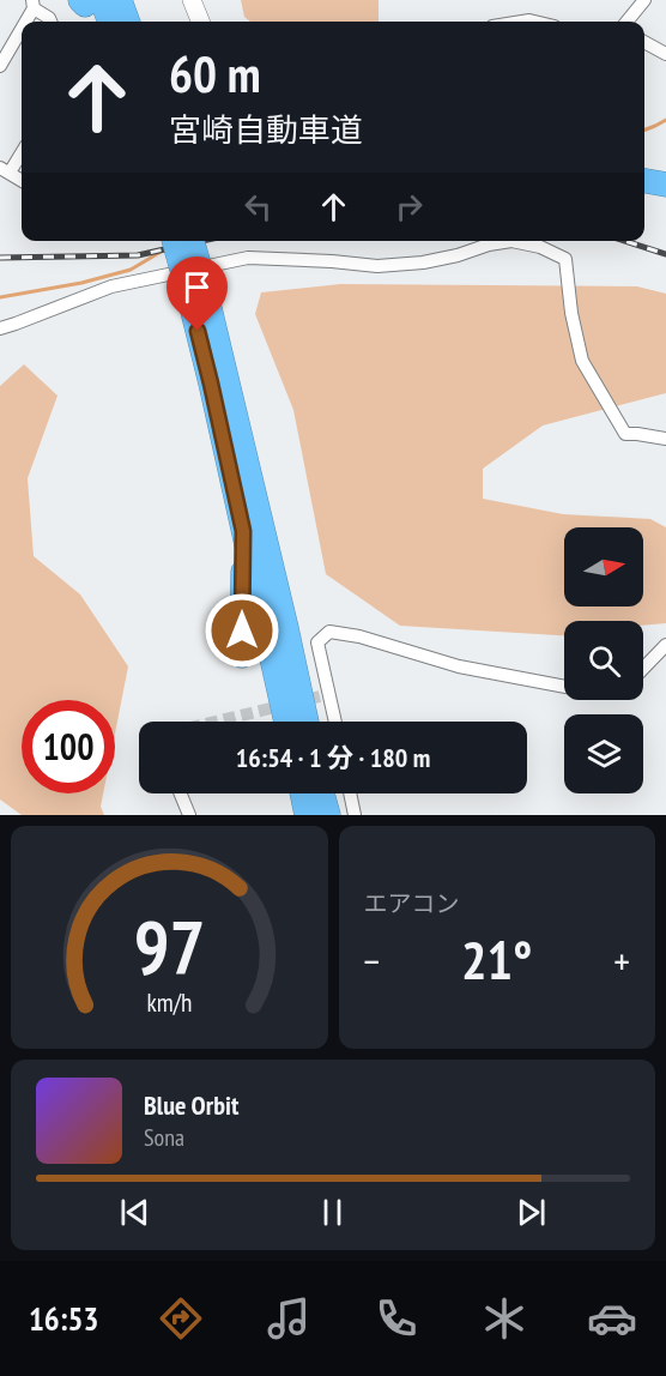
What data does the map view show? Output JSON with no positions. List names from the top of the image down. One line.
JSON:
{"north":"right","page":{"turn":["60 m","宮崎自動車道"],"limit":"100","trip":"16:54 · 1 分 · 180 m","tile":"エアコン","heat":["−","21°","+"],"song":["Blue Orbit","Sona"],"tabs":"16:53","gauge":["97","km/h"]}}
